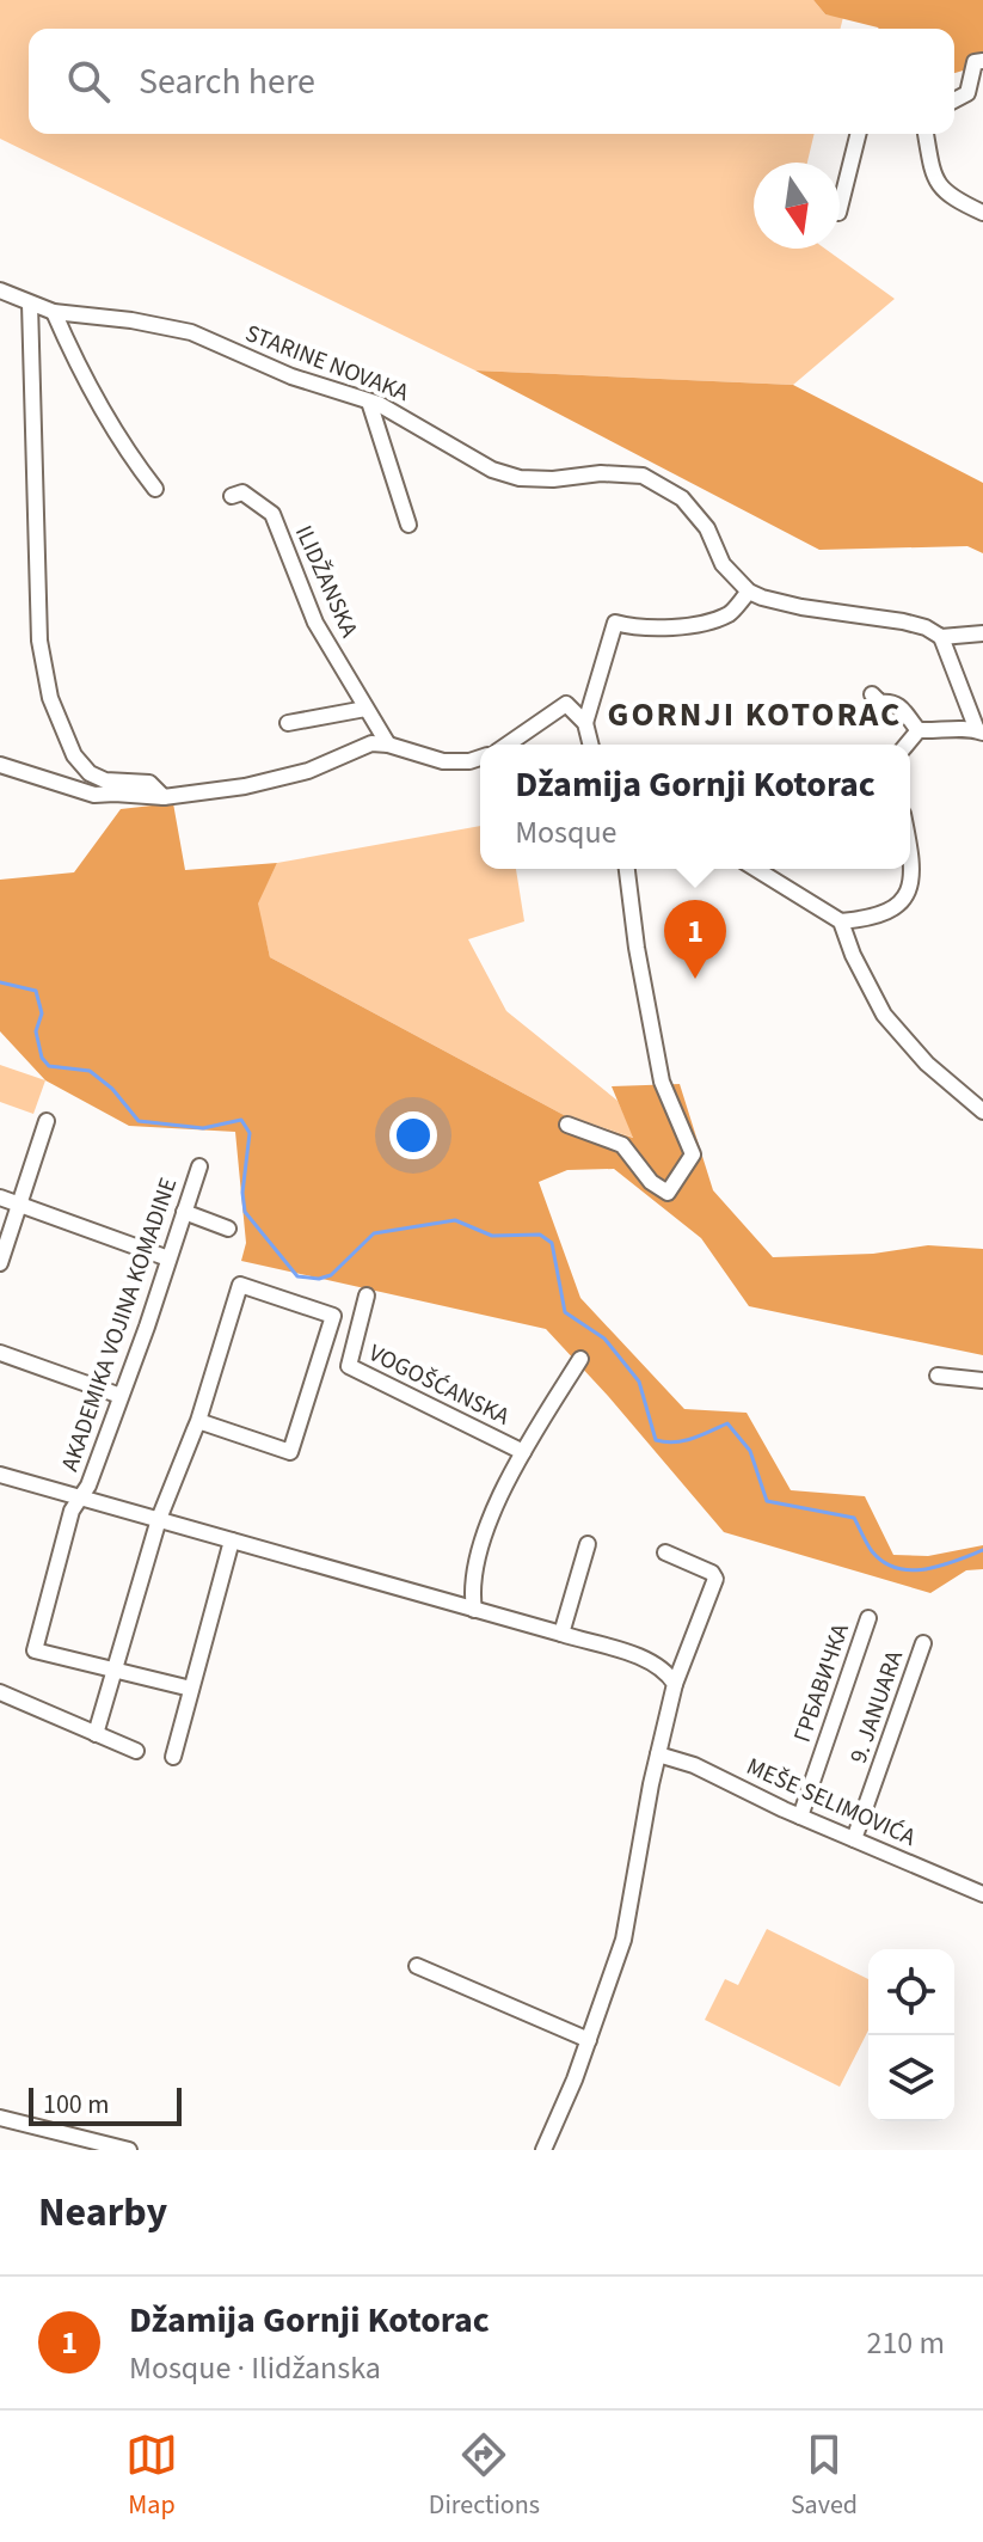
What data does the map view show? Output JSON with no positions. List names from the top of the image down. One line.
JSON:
{"streets":{"street":["STARINE NOVAKA","ILIDŽANSKA","AKADEMIKA VOJINA KOMADINE","VOGOŠĆANSKA","ГРБАВИЧКА","9. JANUARA","MEŠE SELIMOVIĆA"]},"crossings":[["AKADEMIKA VOJINA KOMADINE","VOGOŠĆANSKA"],["ГРБАВИЧКА","MEŠE SELIMOVIĆA"],["9. JANUARA","MEŠE SELIMOVIĆA"]],"districts":["GORNJI KOTORAC"],"scale_bar":"100 m","north":"bottom","page":{"search":"Search here","popup":["Džamija Gornji Kotorac","Mosque"],"pins":"1","scale":"100 m","heading":"Nearby","list":[{"mark":"1","name":"Džamija Gornji Kotorac","note":"Mosque · Ilidžanska","value":"210 m"}],"nav":["Map","Directions","Saved"]}}
